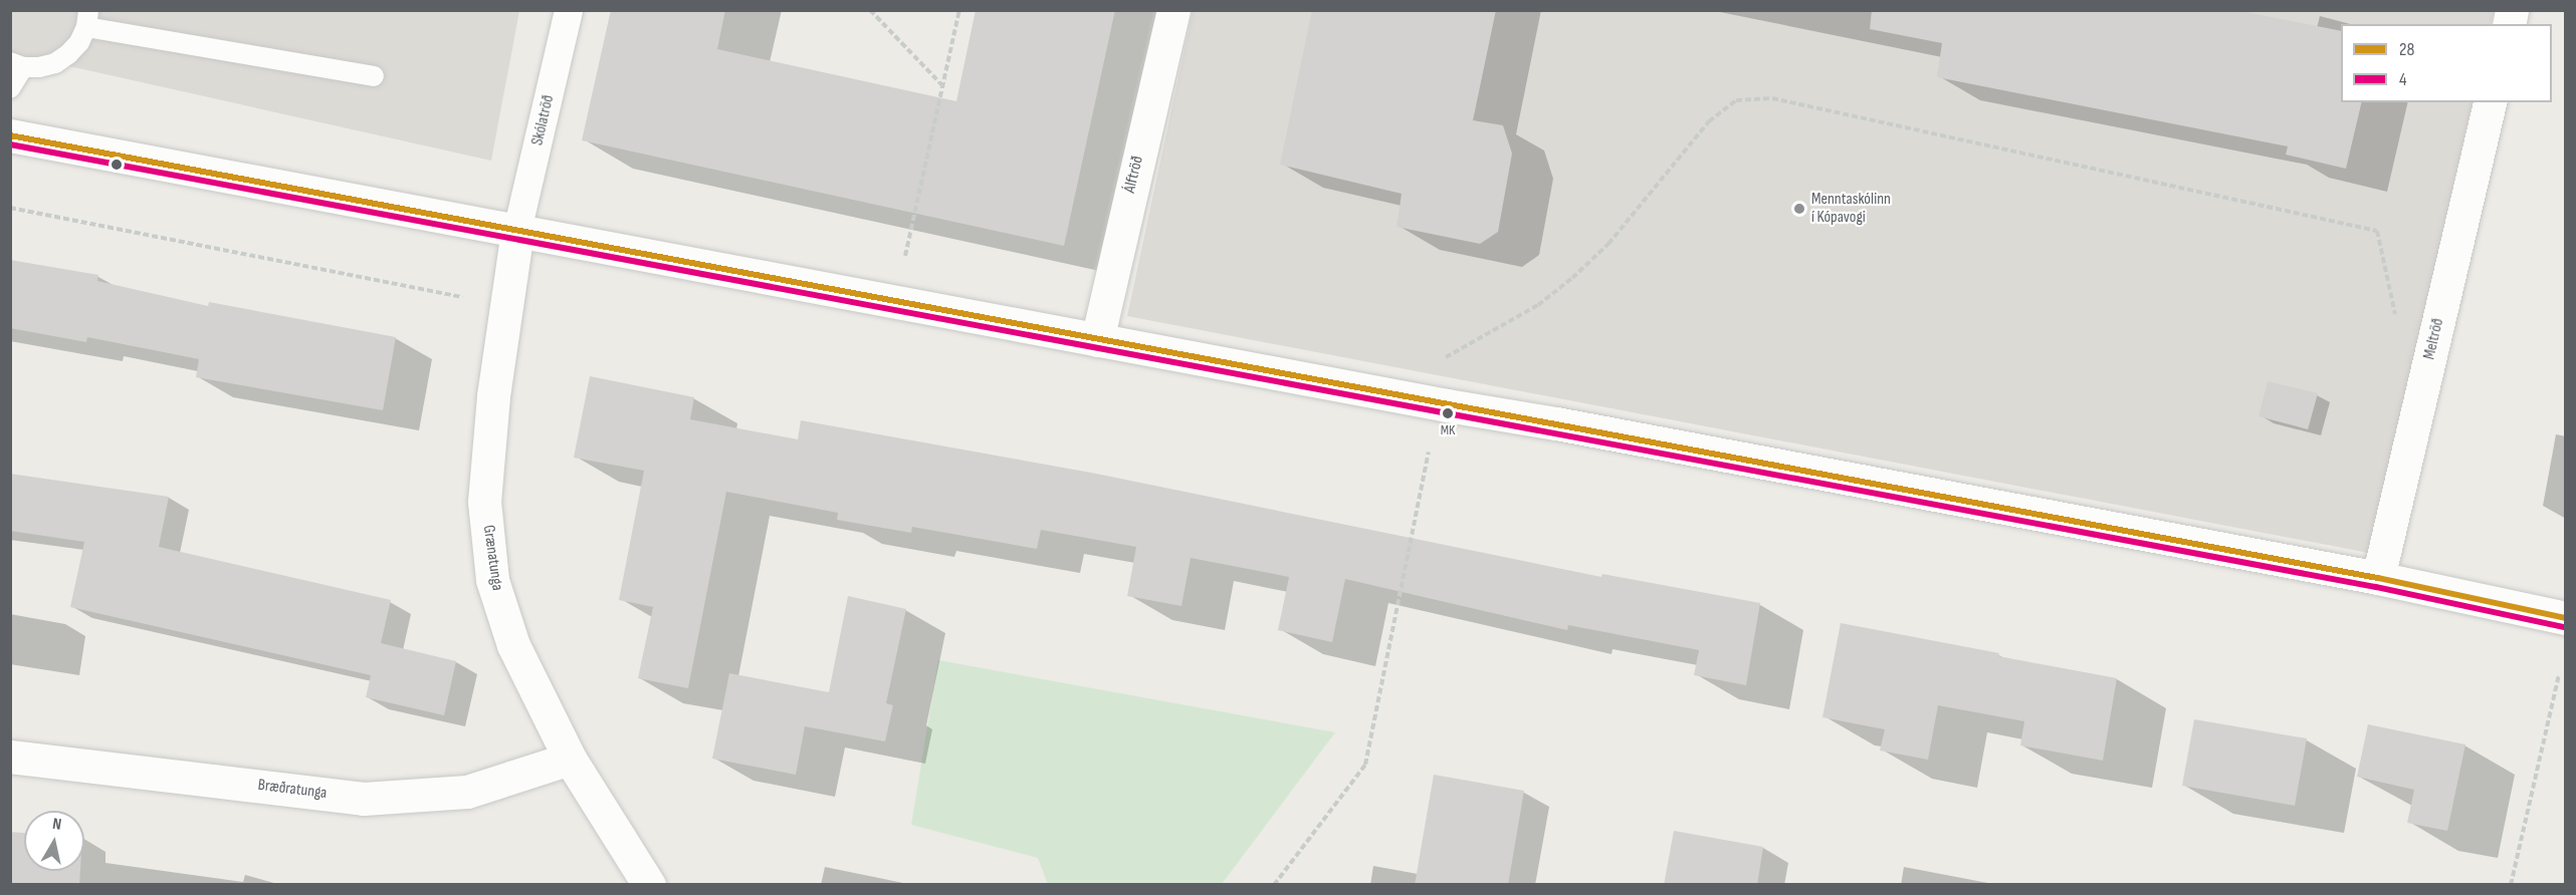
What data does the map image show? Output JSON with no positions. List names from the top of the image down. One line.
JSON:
{"streets":{"street":["Skólatröð","Álftröð","Meltröð","Grænatunga","Bræðratunga"]},"crossings":[["Skólatröð","Grænatunga"],["Grænatunga","Bræðratunga"]],"places":["Menntaskólinn í Kópavogi","MK"],"lines":["transit line 28","transit line 4"],"legend":["28","4"],"north":"top"}
